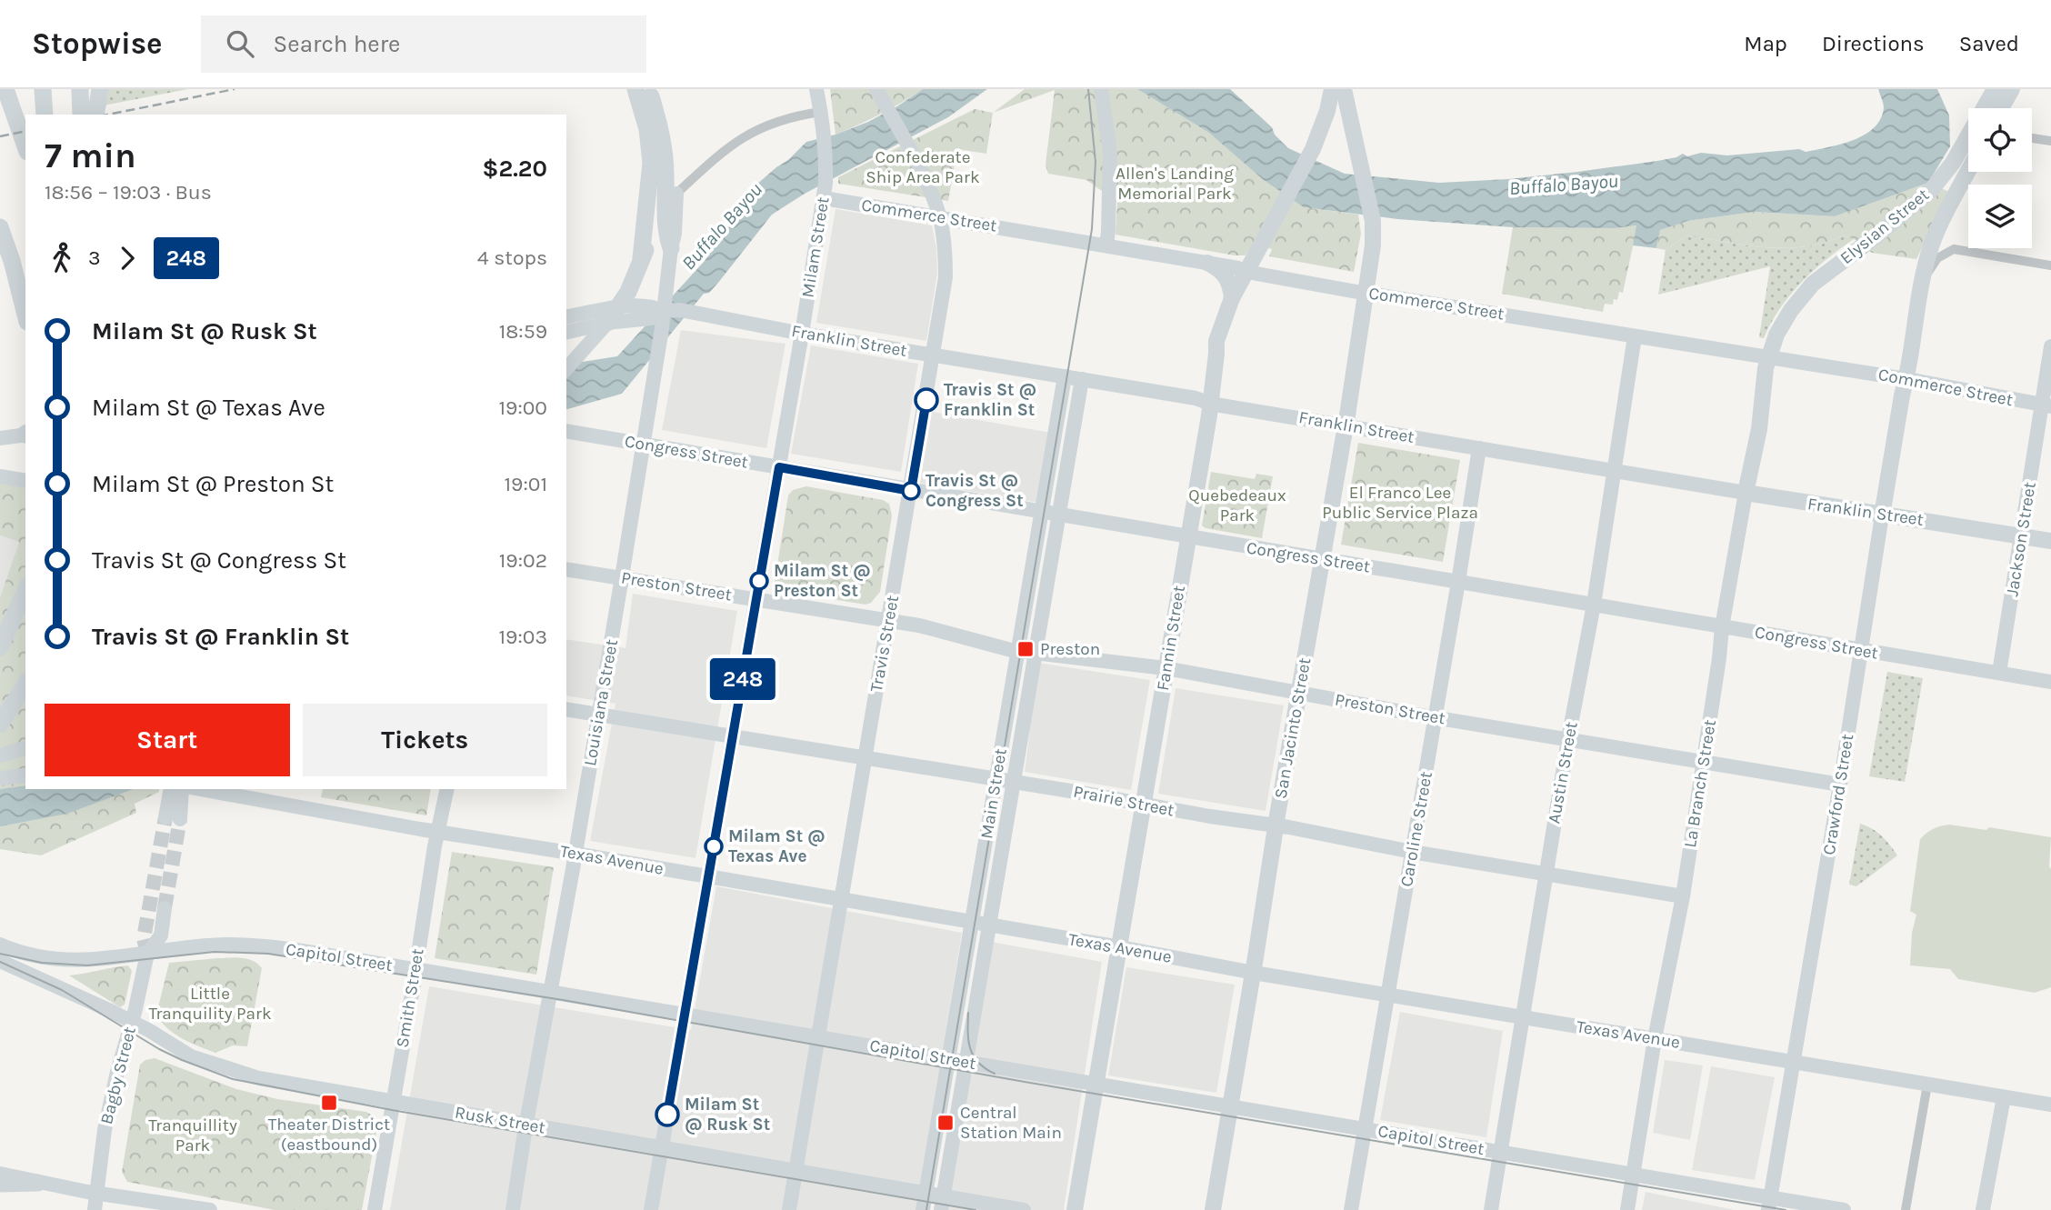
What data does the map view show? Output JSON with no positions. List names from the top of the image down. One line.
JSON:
{"streets":{"main road":["Elysian Street","Franklin Street","Fannin Street","San Jacinto Street","La Branch Street","Crawford Street"],"street":["Commerce Street","Milam Street","Congress Street","Jackson Street","Preston Street","Travis Street","Louisiana Street","Austin Street","Main Street","Prairie Street","Caroline Street","Texas Avenue","Capitol Street","Smith Street","Bagby Street","Rusk Street"]},"crossings":[["Commerce Street","Elysian Street"],["Commerce Street","Milam Street"],["Commerce Street","Jackson Street"],["Commerce Street","Fannin Street"],["Commerce Street","Travis Street"],["Commerce Street","San Jacinto Street"],["Commerce Street","Austin Street"],["Commerce Street","La Branch Street"],["Commerce Street","Crawford Street"],["Elysian Street","La Branch Street"],["Elysian Street","Crawford Street"],["Milam Street","Franklin Street"],["Milam Street","Congress Street"],["Milam Street","Preston Street"],["Milam Street","Prairie Street"],["Milam Street","Texas Avenue"],["Milam Street","Capitol Street"],["Milam Street","Rusk Street"],["Franklin Street","Jackson Street"],["Franklin Street","Fannin Street"],["Franklin Street","Travis Street"],["Franklin Street","Louisiana Street"],["Franklin Street","San Jacinto Street"],["Franklin Street","Austin Street"],["Franklin Street","La Branch Street"],["Franklin Street","Main Street"],["Franklin Street","Crawford Street"],["Franklin Street","Caroline Street"],["Congress Street","Jackson Street"],["Congress Street","Fannin Street"],["Congress Street","Travis Street"],["Congress Street","Louisiana Street"],["Congress Street","San Jacinto Street"],["Congress Street","Austin Street"],["Congress Street","La Branch Street"],["Congress Street","Main Street"],["Congress Street","Crawford Street"],["Congress Street","Caroline Street"],["Preston Street","Fannin Street"],["Preston Street","Travis Street"],["Preston Street","Louisiana Street"],["Preston Street","San Jacinto Street"],["Preston Street","Austin Street"],["Preston Street","La Branch Street"],["Preston Street","Main Street"],["Preston Street","Crawford Street"],["Preston Street","Caroline Street"],["Fannin Street","Prairie Street"],["Fannin Street","Texas Avenue"],["Fannin Street","Capitol Street"],["Travis Street","Prairie Street"],["Travis Street","Texas Avenue"],["Travis Street","Capitol Street"],["Travis Street","Rusk Street"],["Louisiana Street","Prairie Street"],["Louisiana Street","Texas Avenue"],["Louisiana Street","Capitol Street"],["Louisiana Street","Rusk Street"],["San Jacinto Street","Prairie Street"],["San Jacinto Street","Texas Avenue"],["San Jacinto Street","Capitol Street"],["Austin Street","Prairie Street"],["Austin Street","Texas Avenue"],["Austin Street","Capitol Street"],["La Branch Street","Prairie Street"],["La Branch Street","Texas Avenue"],["La Branch Street","Capitol Street"],["Main Street","Prairie Street"],["Main Street","Texas Avenue"],["Main Street","Capitol Street"],["Main Street","Rusk Street"],["Crawford Street","Texas Avenue"],["Crawford Street","Capitol Street"],["Prairie Street","Caroline Street"],["Caroline Street","Texas Avenue"],["Caroline Street","Capitol Street"],["Texas Avenue","Smith Street"],["Capitol Street","Smith Street"],["Capitol Street","Bagby Street"],["Smith Street","Rusk Street"],["Bagby Street","Rusk Street"]],"water":["Buffalo Bayou"],"parks":["Confederate Ship Area Park","Allen's Landing Memorial Park","El Franco Lee Public Service Plaza","Quebedeaux Park","Little Tranquility Park","Tranquillity Park"],"places":{"other":["Travis St @ Franklin St","Travis St @ Congress St","Milam St @ Preston St","Milam St @ Texas Ave","Milam St @ Rusk St"],"transit":["Preston","Theater District (eastbound)","Central Station Main"]},"lines":["bus line 248"],"page":{"header":"Stopwise","search":"Search here","nav":["Map","Directions","Saved"],"on_map":"248","heading":["7 min","18:56 – 19:03 · Bus","$2.20"],"legs":["3","248","4 stops"],"list":[{"name":"Milam St @ Rusk St","value":"18:59"},{"name":"Milam St @ Texas Ave","value":"19:00"},{"name":"Milam St @ Preston St","value":"19:01"},{"name":"Travis St @ Congress St","value":"19:02"},{"name":"Travis St @ Franklin St","value":"19:03"}],"buttons":["Start","Tickets"]}}
